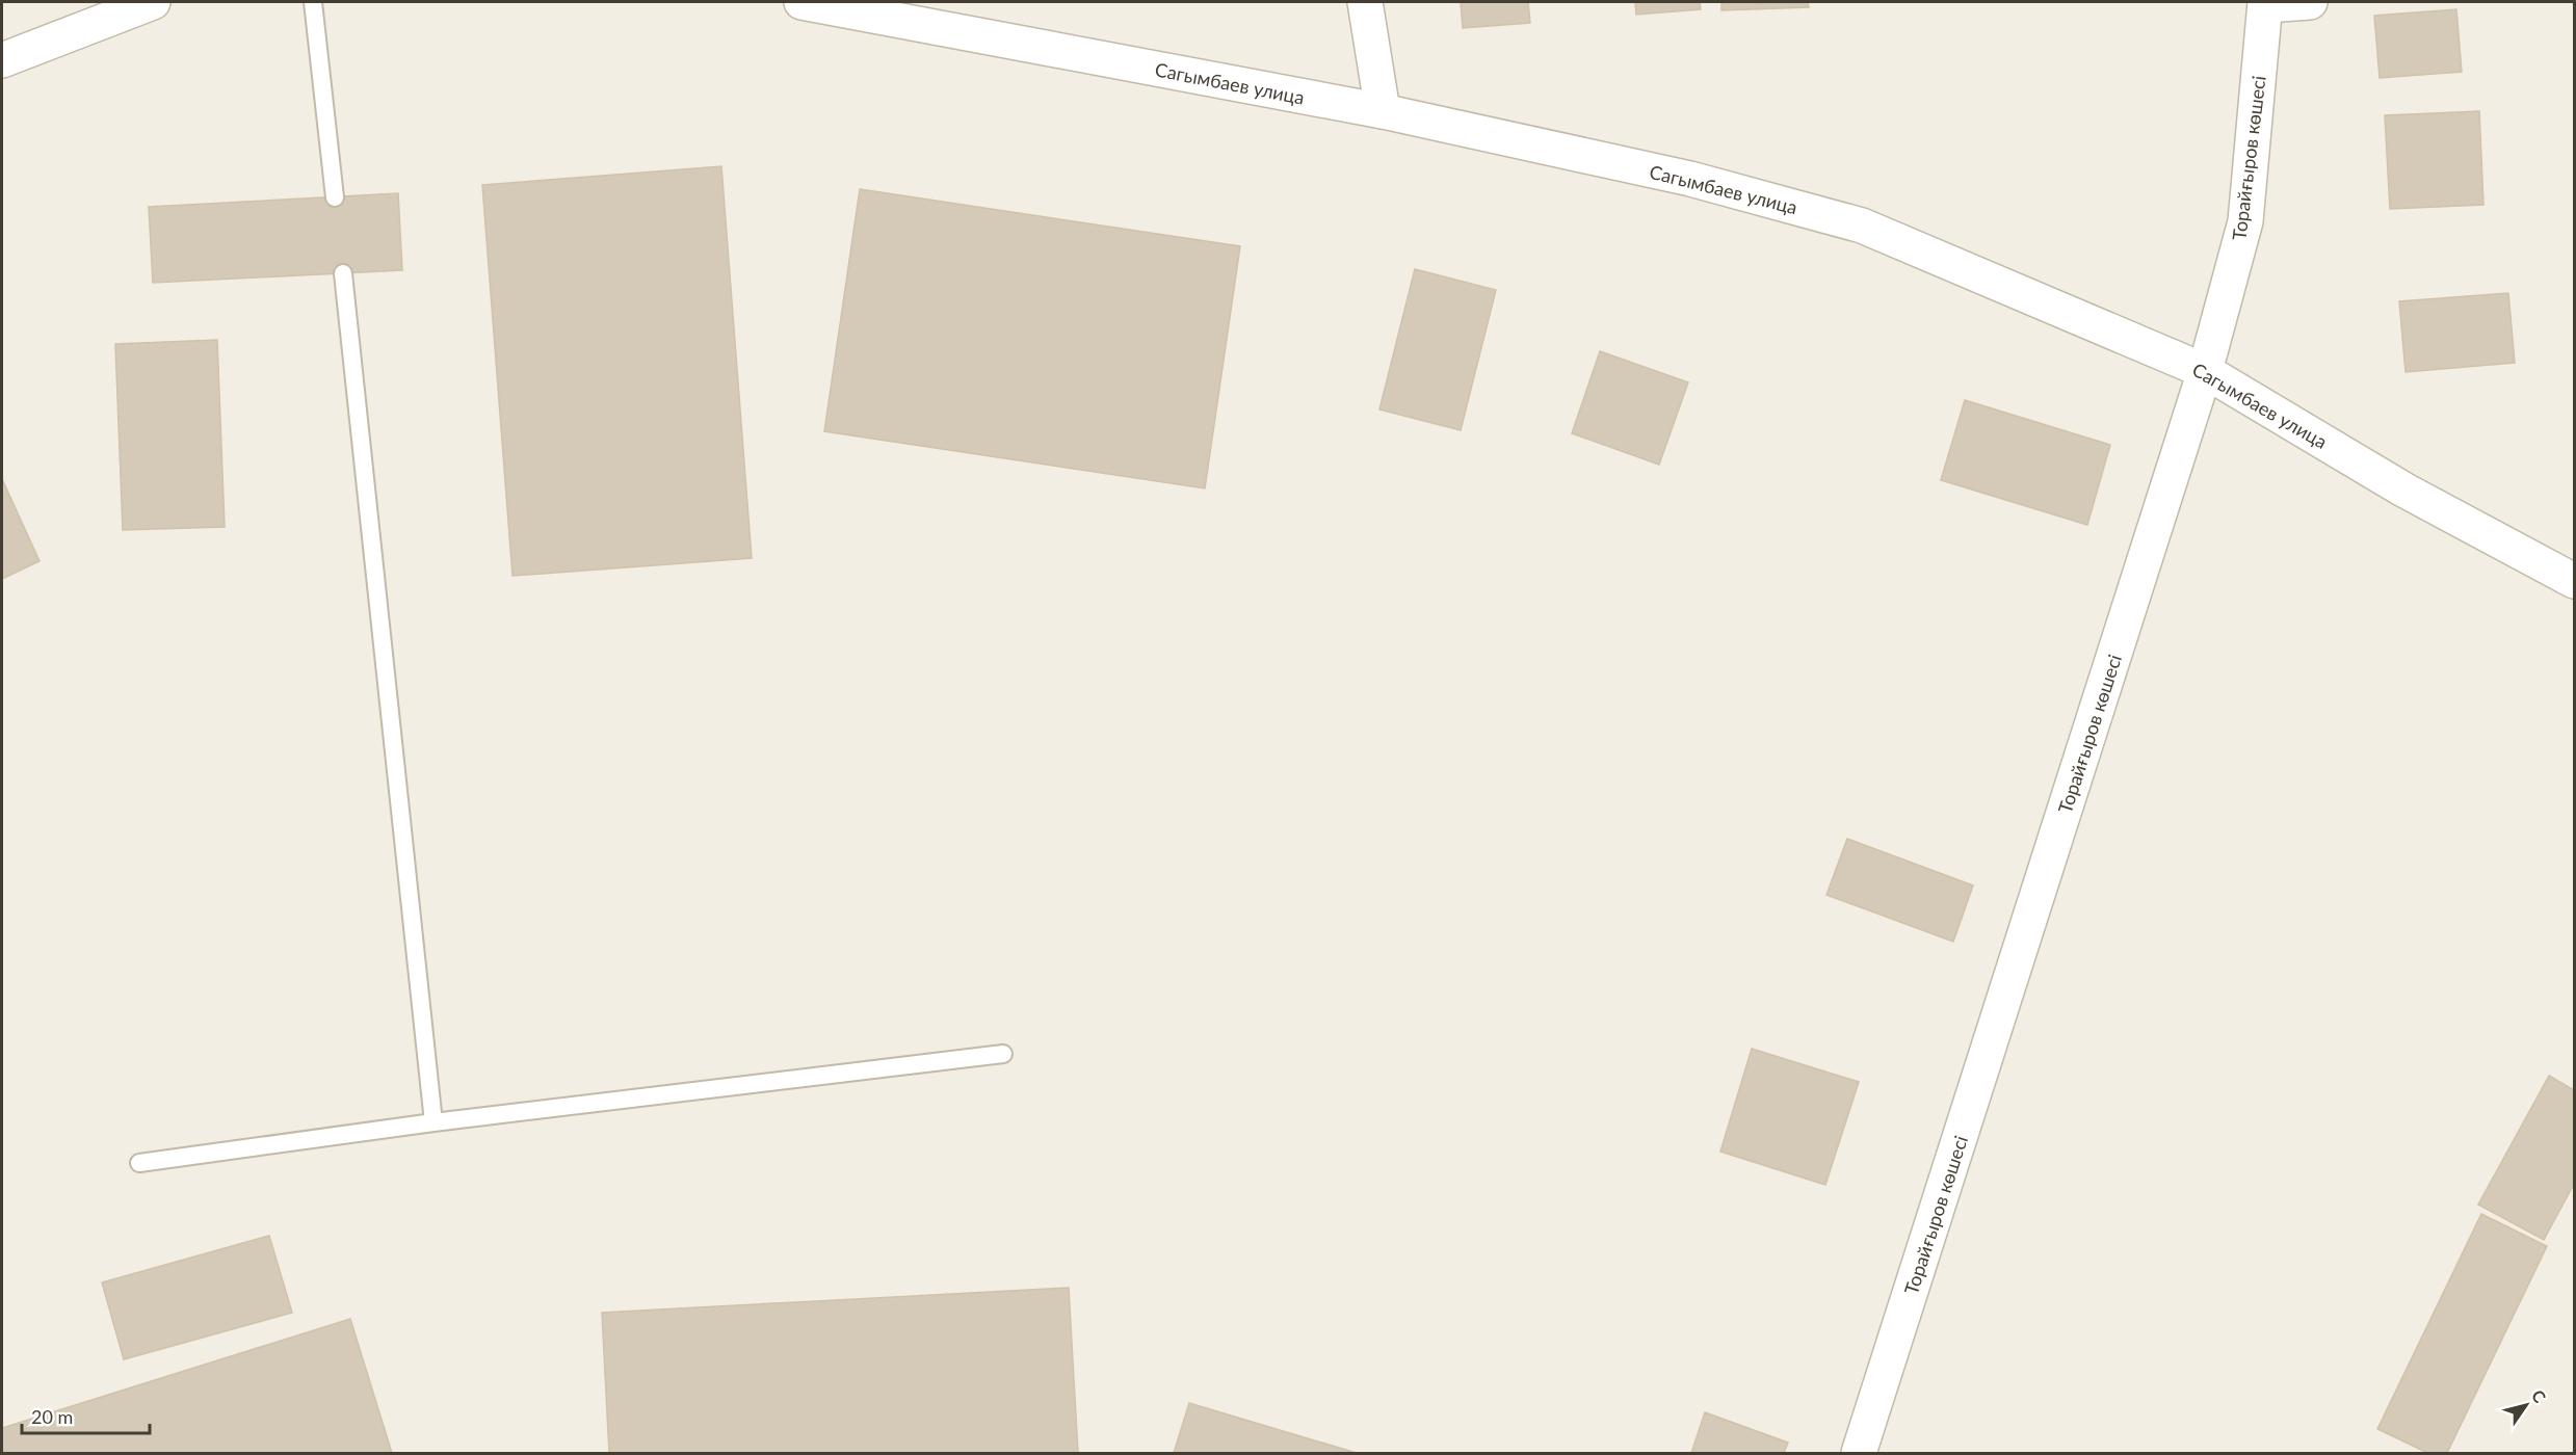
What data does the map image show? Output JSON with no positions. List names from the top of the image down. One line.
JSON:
{"streets":{"street":["Сагымбаев улица","Торайғыров көшесі"]},"crossings":[["Сагымбаев улица","Торайғыров көшесі"]],"scale_bar":"20 m","north":"top right"}
